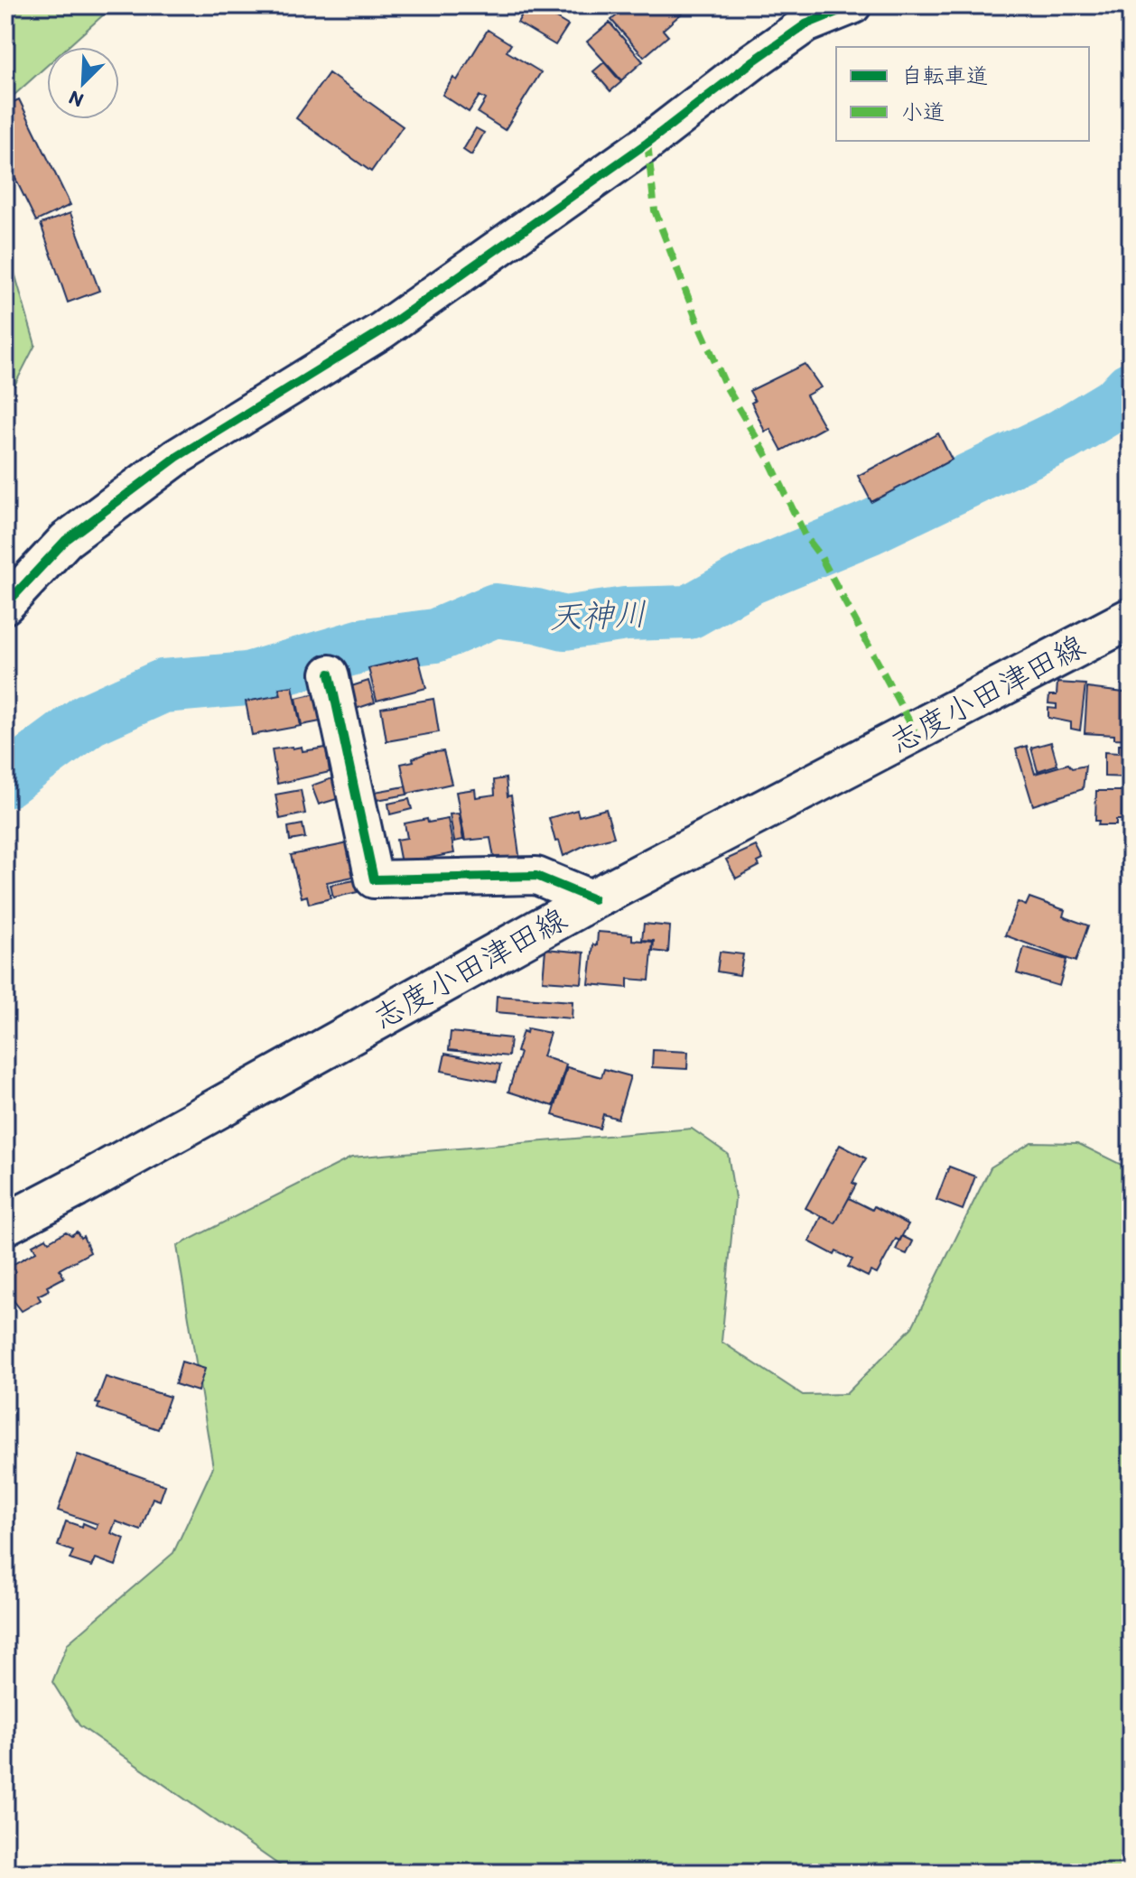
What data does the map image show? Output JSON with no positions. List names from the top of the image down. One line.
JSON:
{"streets":{"main road":["志度小田津田線"]},"water":["天神川"],"legend":["自転車道","小道"],"north":"bottom left"}
